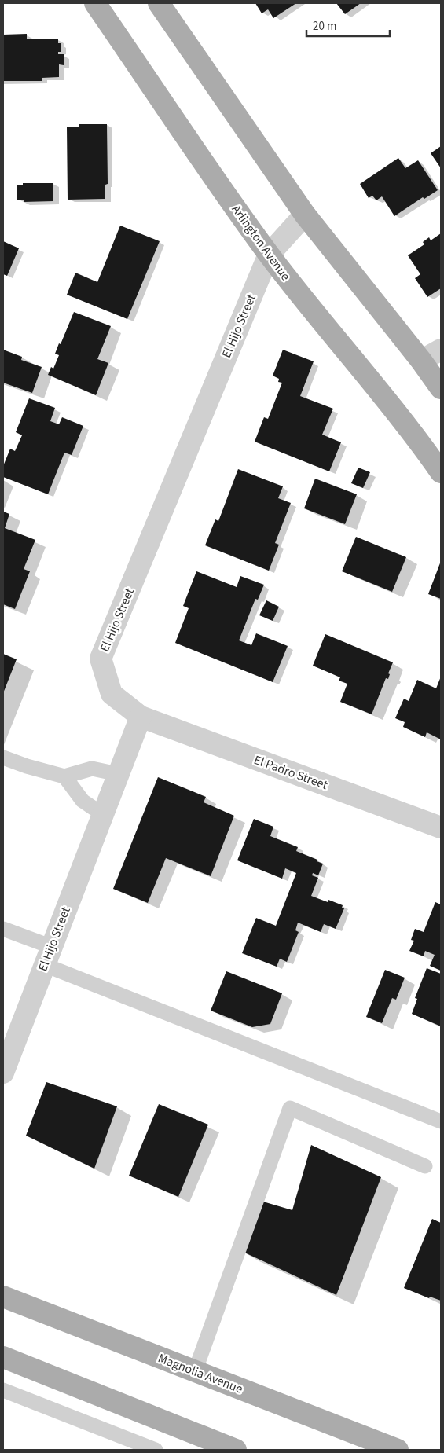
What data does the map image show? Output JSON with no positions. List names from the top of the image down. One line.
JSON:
{"streets":{"main road":["Arlington Avenue","Magnolia Avenue"],"street":["El Hijo Street","El Padro Street"]},"crossings":[["Arlington Avenue","El Hijo Street"],["El Hijo Street","El Padro Street"]],"scale_bar":"20 m"}
